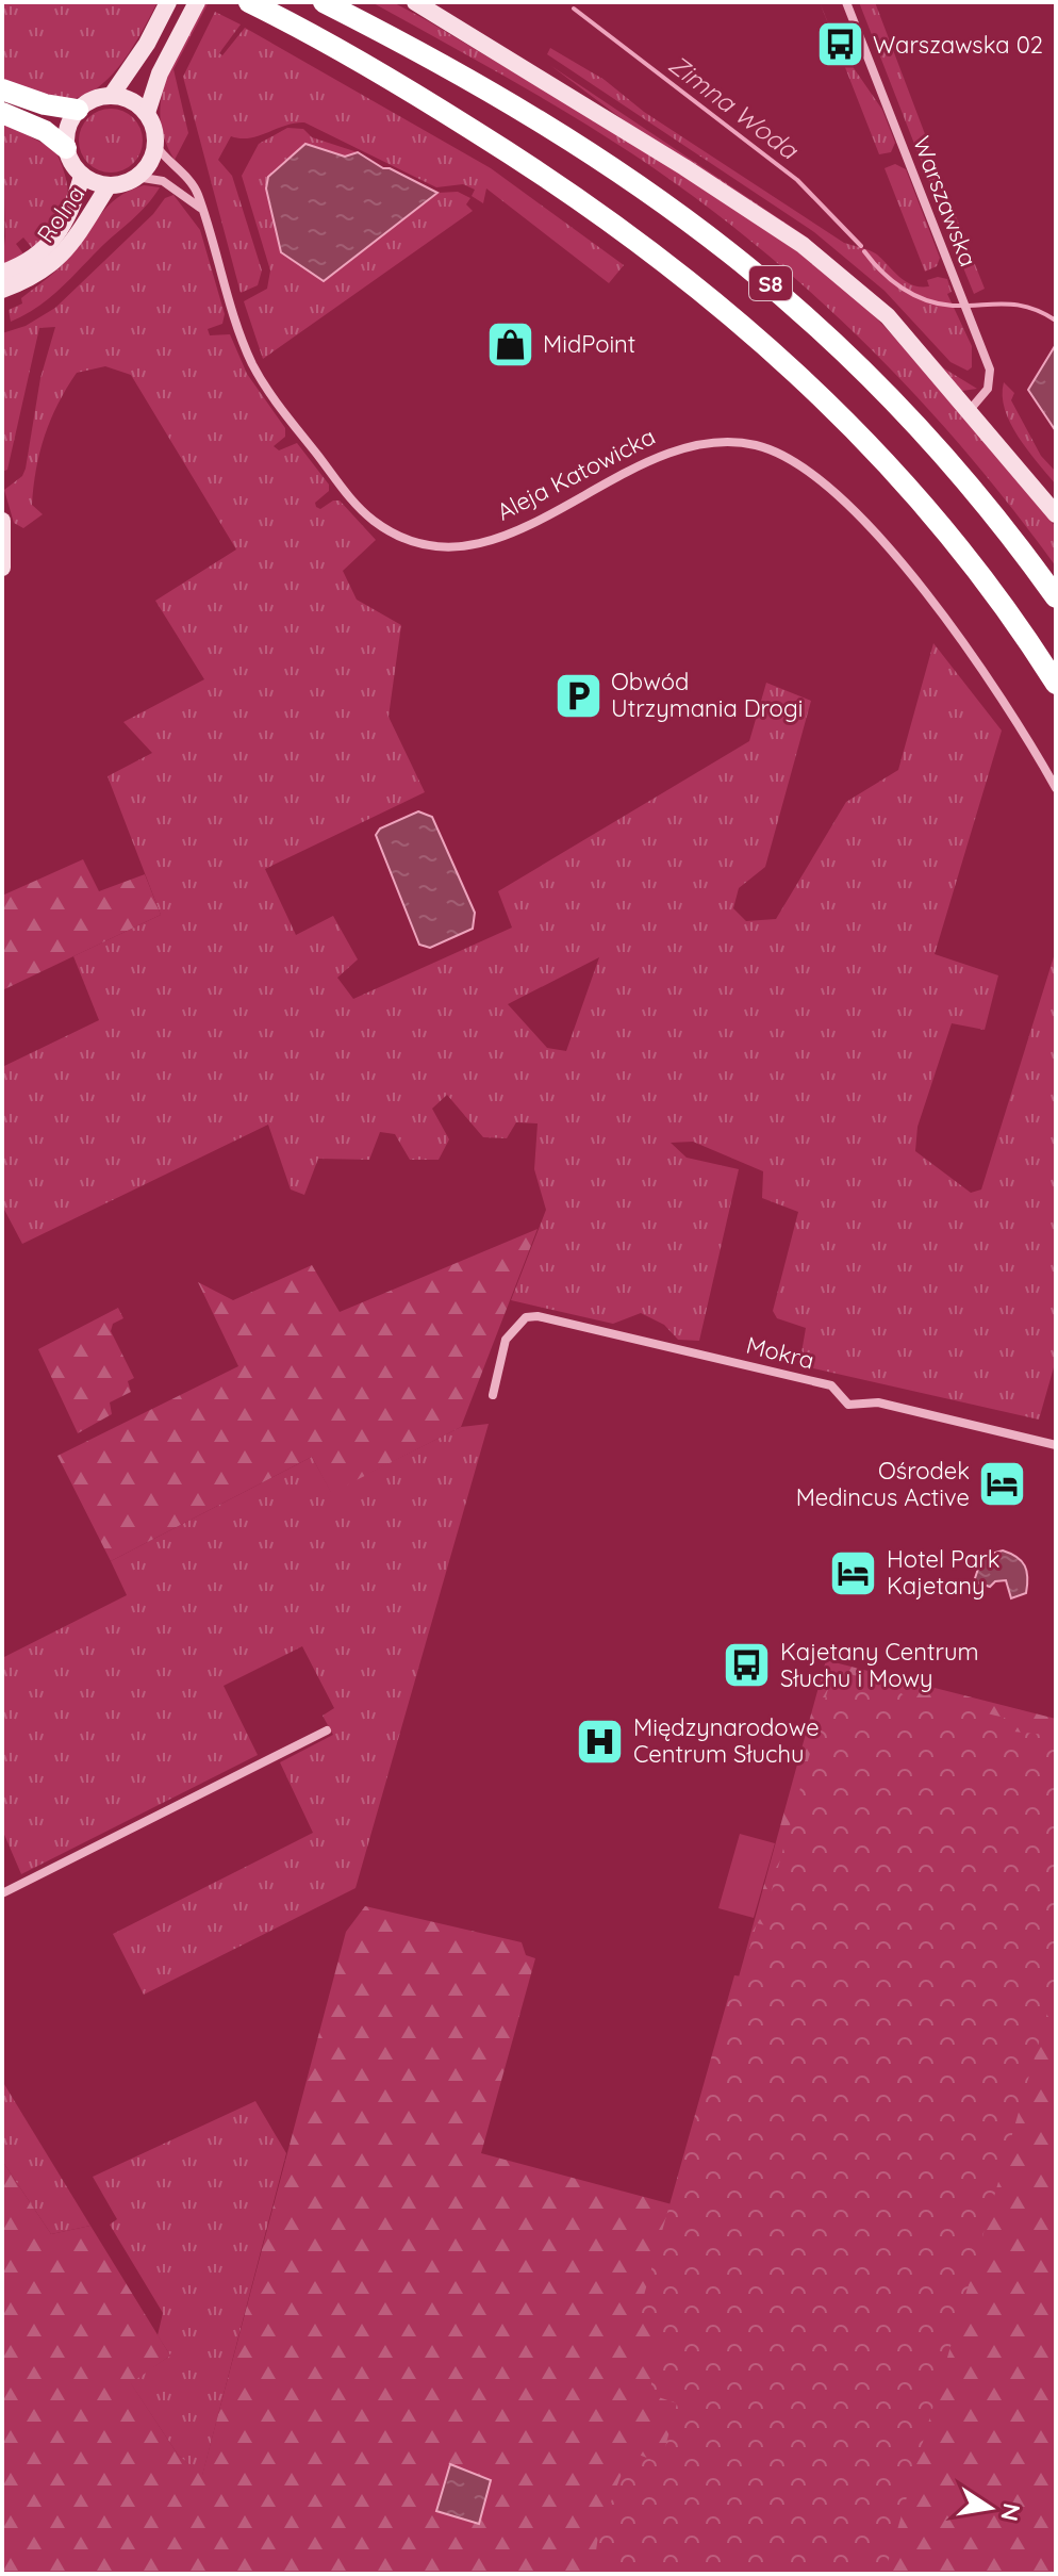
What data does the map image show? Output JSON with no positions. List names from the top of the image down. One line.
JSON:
{"streets":{"highway":["S8"],"street":["Warszawska","Rolna","Aleja Katowicka","Mokra"]},"crossings":[["Rolna","Aleja Katowicka"]],"water":["Zimna Woda"],"places":{"bus stop":["Warszawska 02","Kajetany Centrum Słuchu i Mowy"],"shop":["MidPoint"],"parking":["Obwód Utrzymania Drogi"],"hotel":["Ośrodek Medincus Active","Hotel Park Kajetany"],"hospital":["Międzynarodowe Centrum Słuchu"]},"north":"right"}
